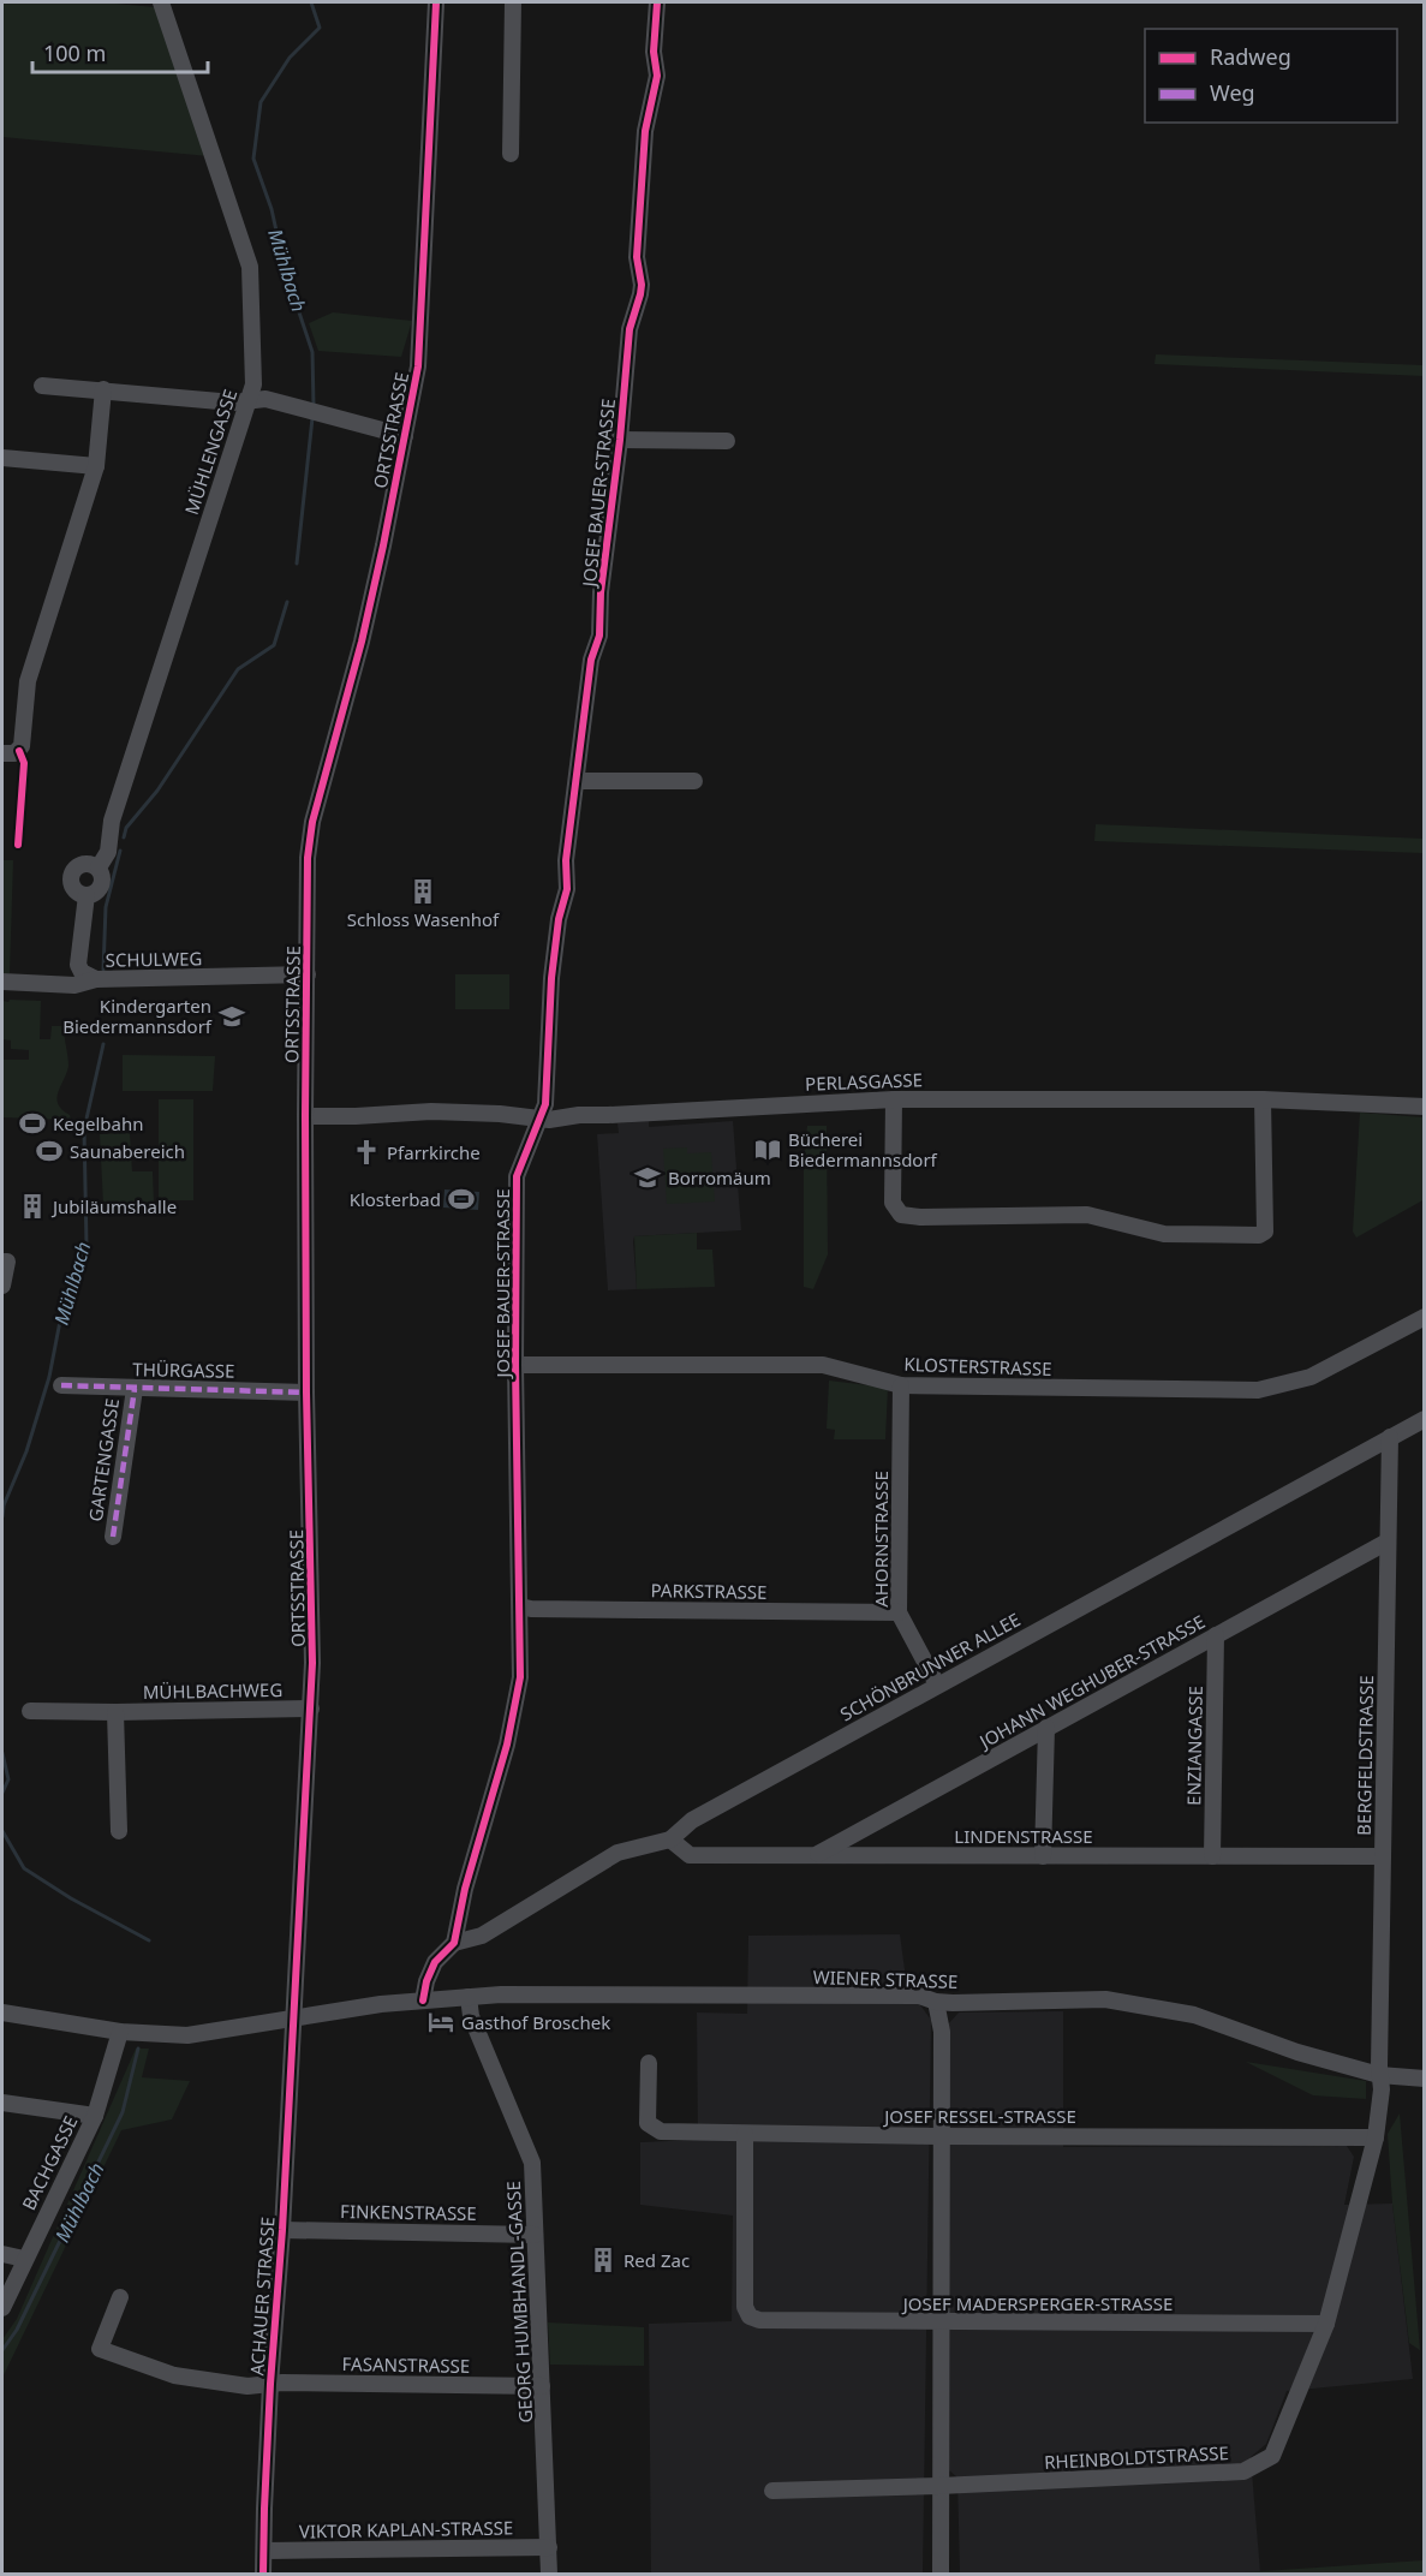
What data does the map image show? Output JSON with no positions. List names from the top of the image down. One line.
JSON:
{"streets":{"street":["ORTSSTRASSE","MÜHLENGASSE","JOSEF BAUER-STRASSE","SCHULWEG","PERLASGASSE","KLOSTERSTRASSE","THÜRGASSE","GARTENGASSE","AHORNSTRASSE","PARKSTRASSE","SCHÖNBRUNNER ALLEE","JOHANN WEGHUBER-STRASSE","MÜHLBACHWEG","ENZIANGASSE","BERGFELDSTRASSE","LINDENSTRASSE","WIENER STRASSE","JOSEF RESSEL-STRASSE","BACHGASSE","FINKENSTRASSE","ACHAUER STRASSE","GEORG HUMBHANDL-GASSE","JOSEF MADERSPERGER-STRASSE","FASANSTRASSE","RHEINBOLDTSTRASSE","VIKTOR KAPLAN-STRASSE"]},"crossings":[["ORTSSTRASSE","SCHULWEG"],["ORTSSTRASSE","PERLASGASSE"],["ORTSSTRASSE","THÜRGASSE"],["ORTSSTRASSE","MÜHLBACHWEG"],["ORTSSTRASSE","WIENER STRASSE"],["ORTSSTRASSE","ACHAUER STRASSE"],["MÜHLENGASSE","SCHULWEG"],["JOSEF BAUER-STRASSE","PERLASGASSE"],["JOSEF BAUER-STRASSE","KLOSTERSTRASSE"],["JOSEF BAUER-STRASSE","PARKSTRASSE"],["JOSEF BAUER-STRASSE","SCHÖNBRUNNER ALLEE"],["JOSEF BAUER-STRASSE","WIENER STRASSE"],["KLOSTERSTRASSE","AHORNSTRASSE"],["THÜRGASSE","GARTENGASSE"],["AHORNSTRASSE","PARKSTRASSE"],["AHORNSTRASSE","SCHÖNBRUNNER ALLEE"],["SCHÖNBRUNNER ALLEE","BERGFELDSTRASSE"],["SCHÖNBRUNNER ALLEE","LINDENSTRASSE"],["JOHANN WEGHUBER-STRASSE","ENZIANGASSE"],["JOHANN WEGHUBER-STRASSE","BERGFELDSTRASSE"],["JOHANN WEGHUBER-STRASSE","LINDENSTRASSE"],["ENZIANGASSE","LINDENSTRASSE"],["BERGFELDSTRASSE","LINDENSTRASSE"],["BERGFELDSTRASSE","WIENER STRASSE"],["BERGFELDSTRASSE","RHEINBOLDTSTRASSE"],["WIENER STRASSE","BACHGASSE"],["WIENER STRASSE","ACHAUER STRASSE"],["WIENER STRASSE","GEORG HUMBHANDL-GASSE"],["WIENER STRASSE","RHEINBOLDTSTRASSE"],["JOSEF RESSEL-STRASSE","JOSEF MADERSPERGER-STRASSE"],["JOSEF RESSEL-STRASSE","RHEINBOLDTSTRASSE"],["FINKENSTRASSE","ACHAUER STRASSE"],["FINKENSTRASSE","GEORG HUMBHANDL-GASSE"],["ACHAUER STRASSE","FASANSTRASSE"],["ACHAUER STRASSE","VIKTOR KAPLAN-STRASSE"],["GEORG HUMBHANDL-GASSE","FASANSTRASSE"],["GEORG HUMBHANDL-GASSE","VIKTOR KAPLAN-STRASSE"],["JOSEF MADERSPERGER-STRASSE","RHEINBOLDTSTRASSE"]],"water":["Mühlbach"],"places":{"building":["Schloss Wasenhof","Jubiläumshalle","Red Zac"],"school or university":["Kindergarten Biedermannsdorf","Borromäum"],"sports":["Kegelbahn","Saunabereich","Klosterbad"],"library":["Bücherei Biedermannsdorf"],"church":["Pfarrkirche"],"hotel":["Gasthof Broschek"]},"legend":["Radweg","Weg"],"scale_bar":"100 m"}
